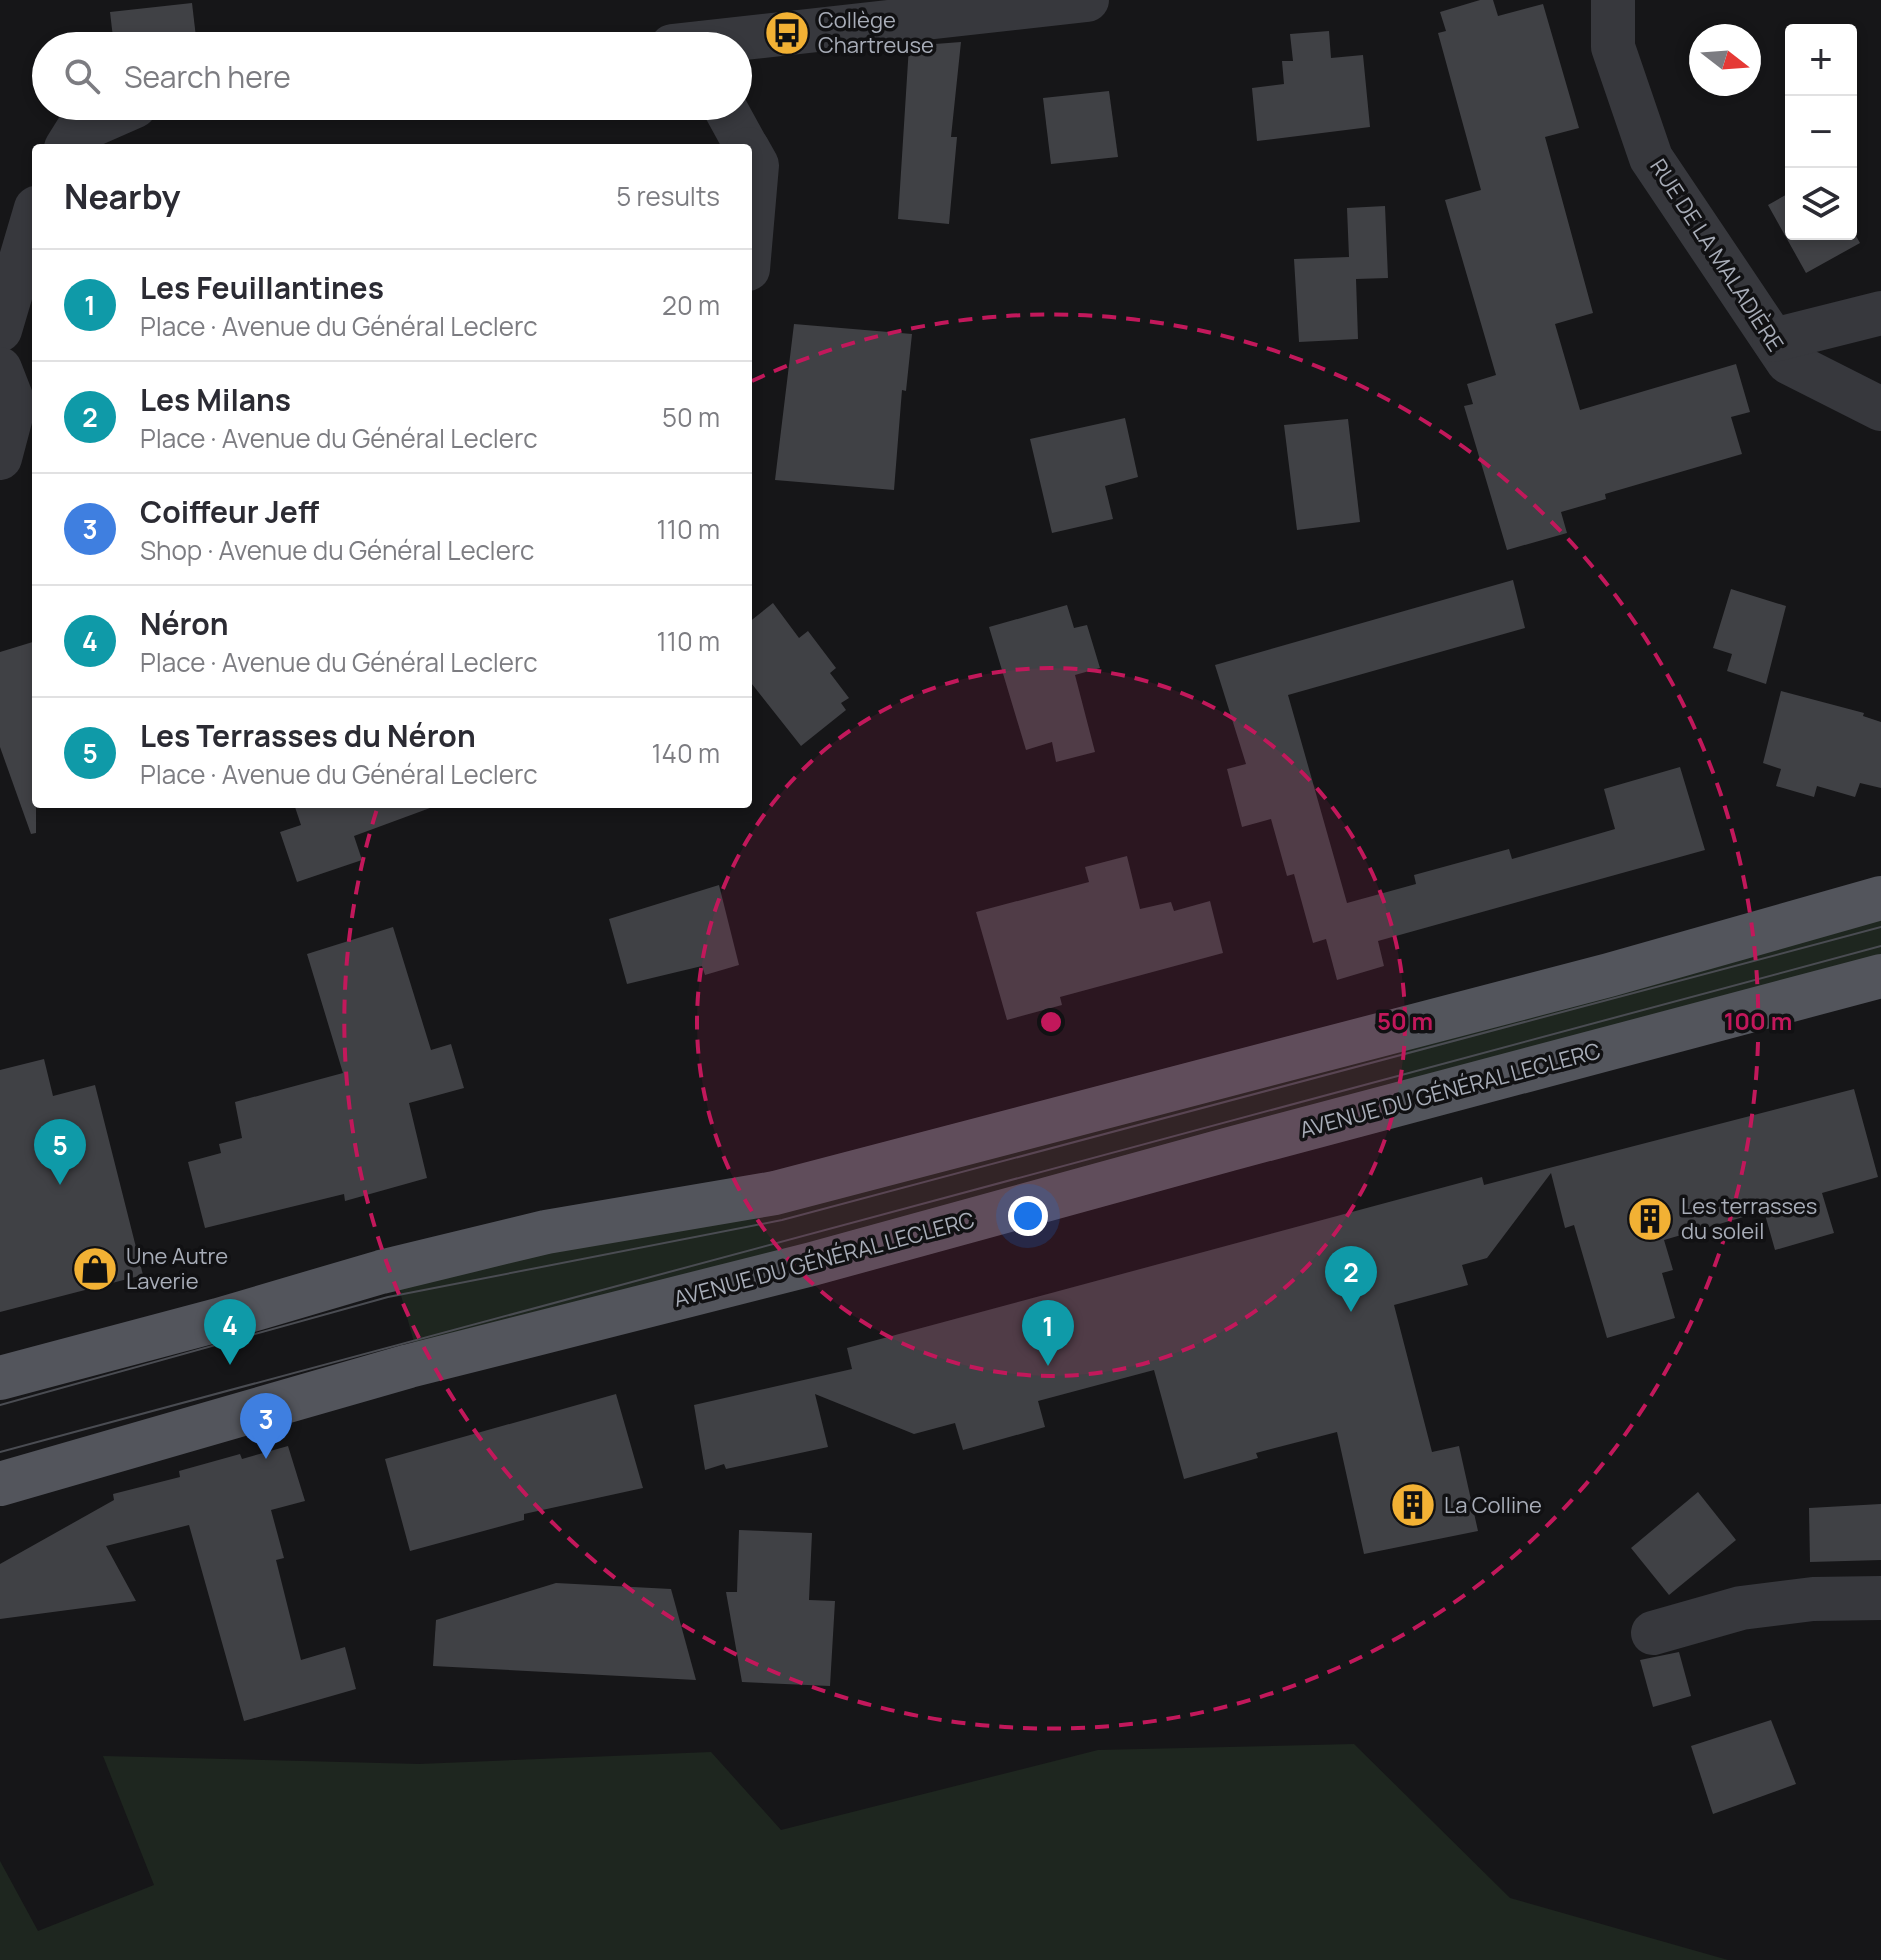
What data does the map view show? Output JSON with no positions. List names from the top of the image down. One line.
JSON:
{"streets":{"main road":["AVENUE DU GÉNÉRAL LECLERC"],"street":["RUE DE LA MALADIÈRE"]},"places":{"bus stop":["Collège Chartreuse"],"building":["Les terrasses du soleil","La Colline"],"shop":["Une Autre Laverie"]},"north":"right","page":{"map_buttons":["+","−"],"search":"Search here","heading":["Nearby","5 results"],"list":[{"mark":"1","name":"Les Feuillantines","note":"Place · Avenue du Général Leclerc","value":"20 m"},{"mark":"2","name":"Les Milans","note":"Place · Avenue du Général Leclerc","value":"50 m"},{"mark":"3","name":"Coiffeur Jeff","note":"Shop · Avenue du Général Leclerc","value":"110 m"},{"mark":"4","name":"Néron","note":"Place · Avenue du Général Leclerc","value":"110 m"},{"mark":"5","name":"Les Terrasses du Néron","note":"Place · Avenue du Général Leclerc","value":"140 m"}],"pins":["5","2","4","1","3"]},"rings":["50 m","100 m"]}
